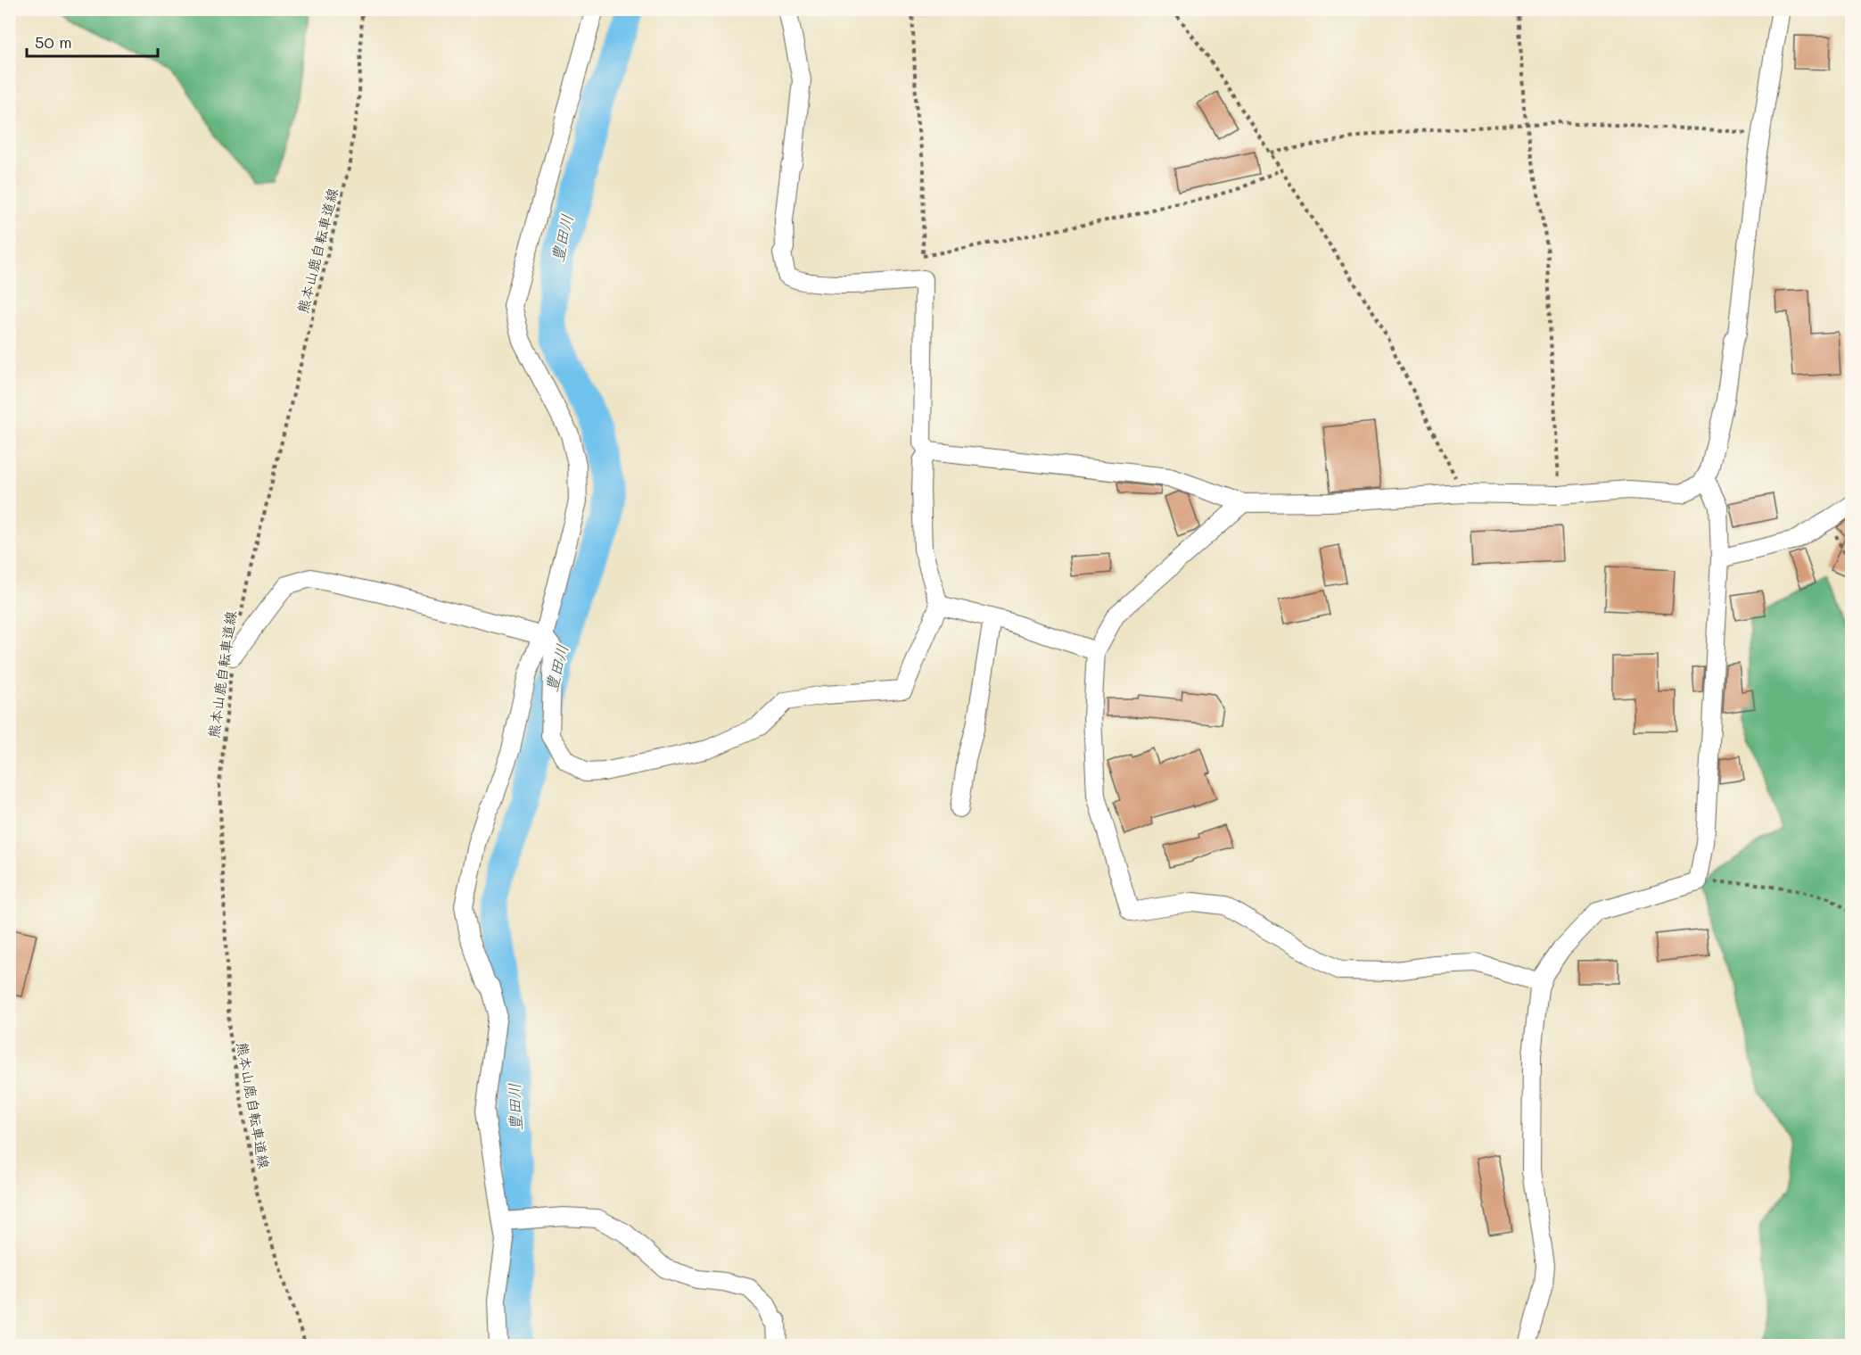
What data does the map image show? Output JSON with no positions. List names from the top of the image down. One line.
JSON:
{"streets":{"path":["熊本山鹿自転車道線"]},"water":["豊田川"],"scale_bar":"50 m"}
